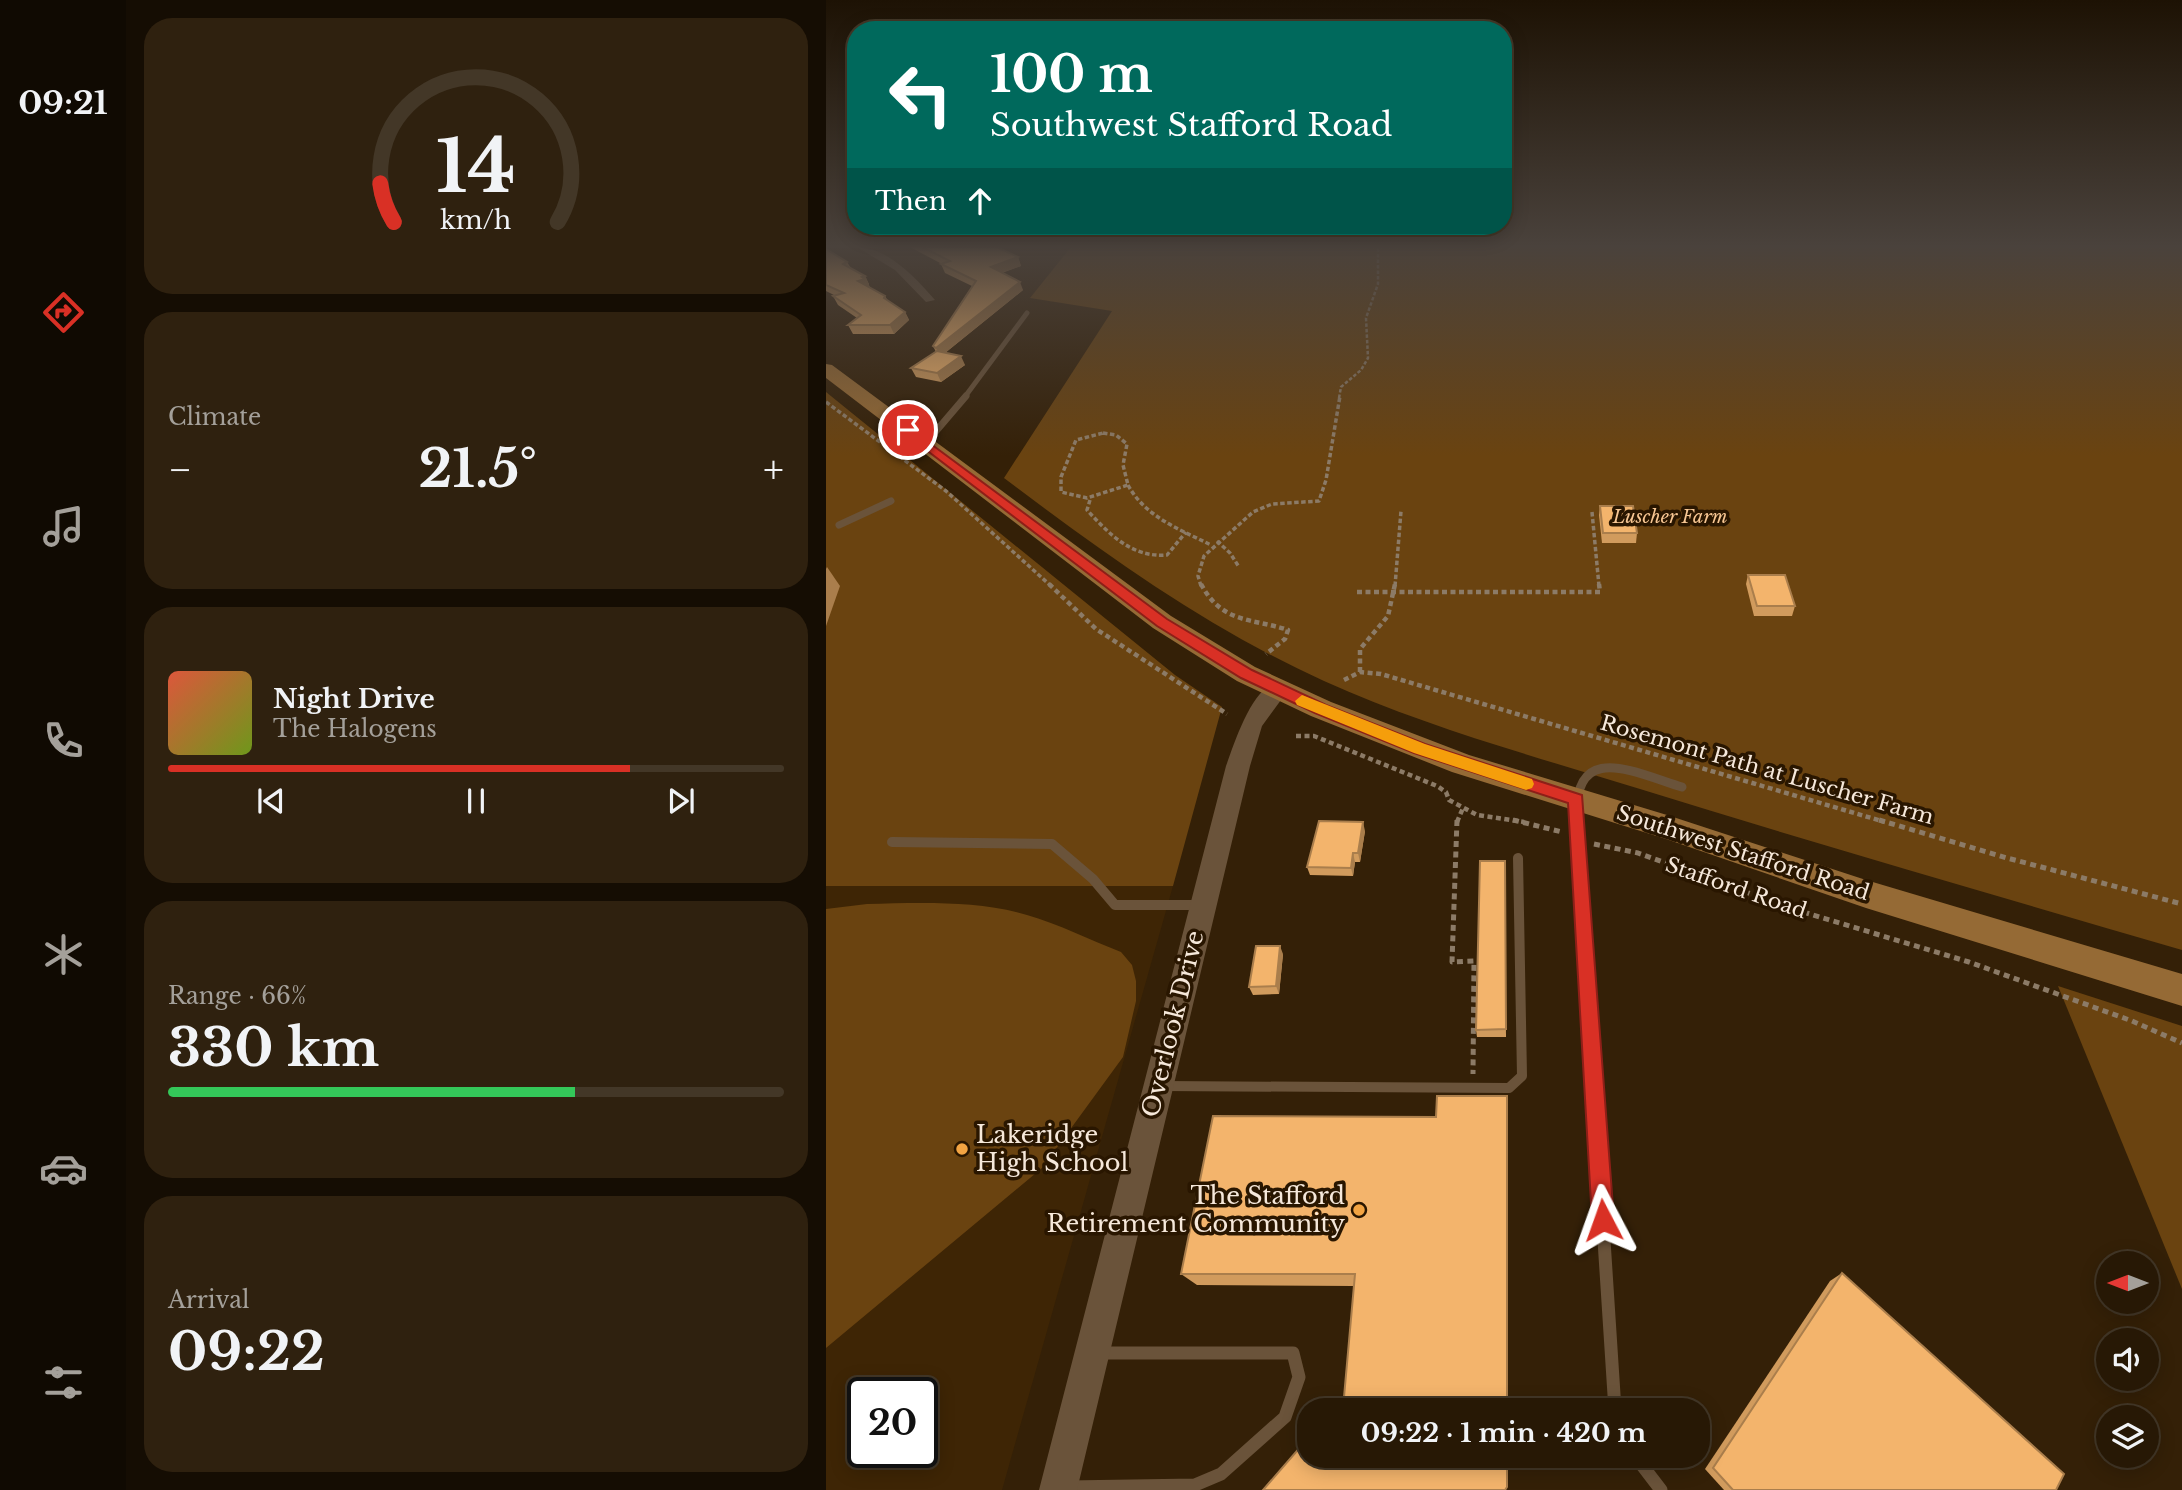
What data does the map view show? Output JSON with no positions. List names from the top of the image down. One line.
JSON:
{"streets":{"main road":["Southwest Stafford Road"],"street":["Overlook Drive"],"path":["Rosemont Path at Luscher Farm","Stafford Road"]},"crossings":[["Southwest Stafford Road","Overlook Drive"]],"parks":["Luscher Farm"],"places":["Lakeridge High School","The Stafford Retirement Community"],"north":"left","page":{"tabs":"09:21","turn":["100 m","Southwest Stafford Road"],"then":"Then","tile":["Climate",["Range · 66%","330 km"],["Arrival","09:22"]],"heat":["−","21.5°","+"],"song":["Night Drive","The Halogens"],"limit":"20","trip":"09:22 · 1 min · 420 m","gauge":["14","km/h"]}}
